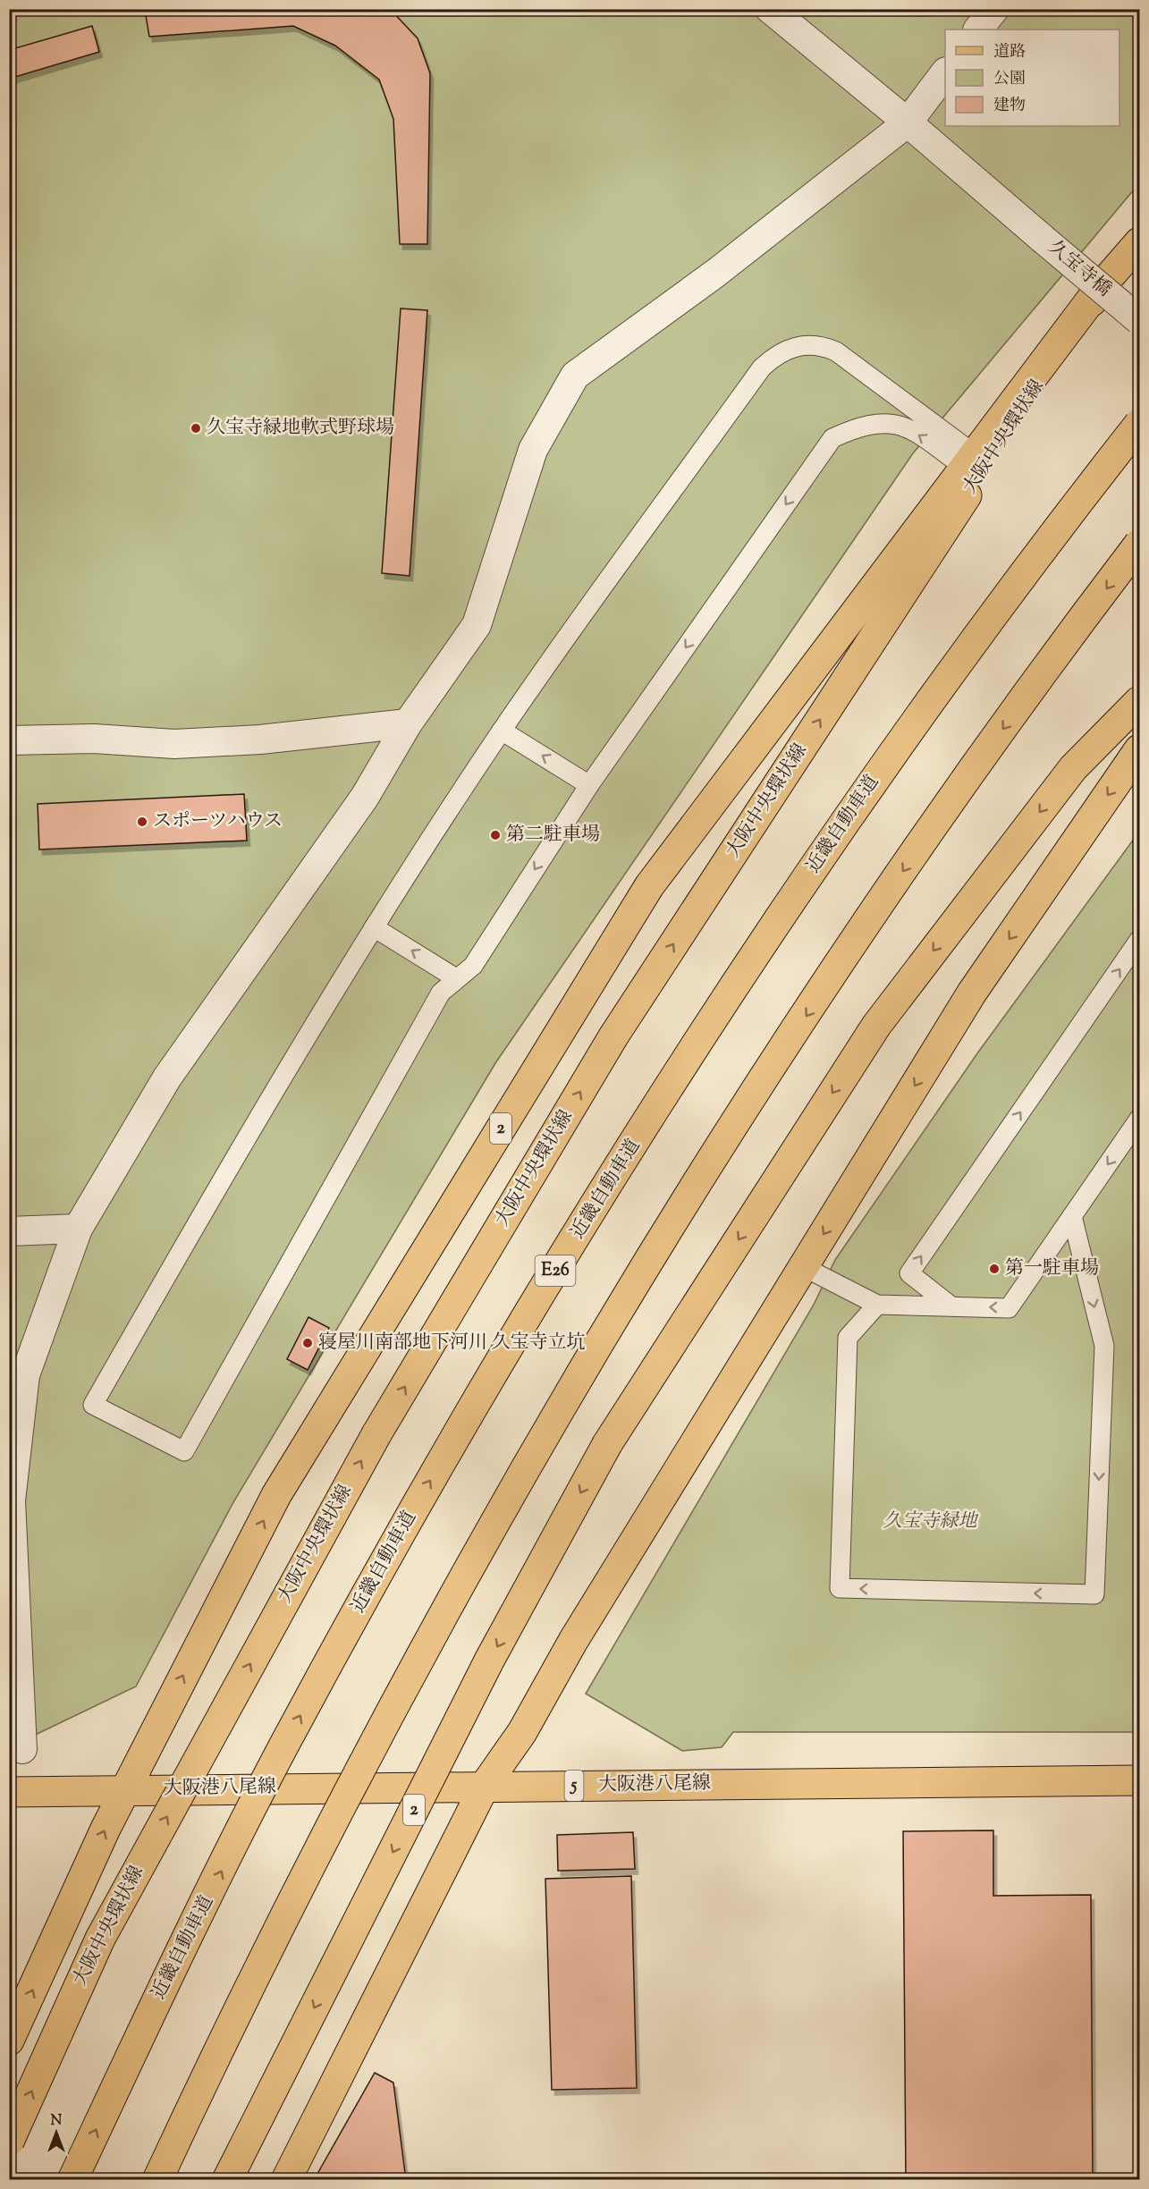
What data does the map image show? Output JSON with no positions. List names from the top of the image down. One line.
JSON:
{"streets":{"main road":["大阪中央環状線","近畿自動車道","2","E26","大阪港八尾線","5"],"street":["久宝寺橋"]},"crossings":[["大阪中央環状線","2"],["2","大阪港八尾線"]],"parks":["久宝寺緑地"],"places":["久宝寺緑地軟式野球場","スポーツハウス","第二駐車場","第一駐車場","寝屋川南部地下河川 久宝寺立坑"],"legend":["道路","公園","建物"],"north":"top"}
